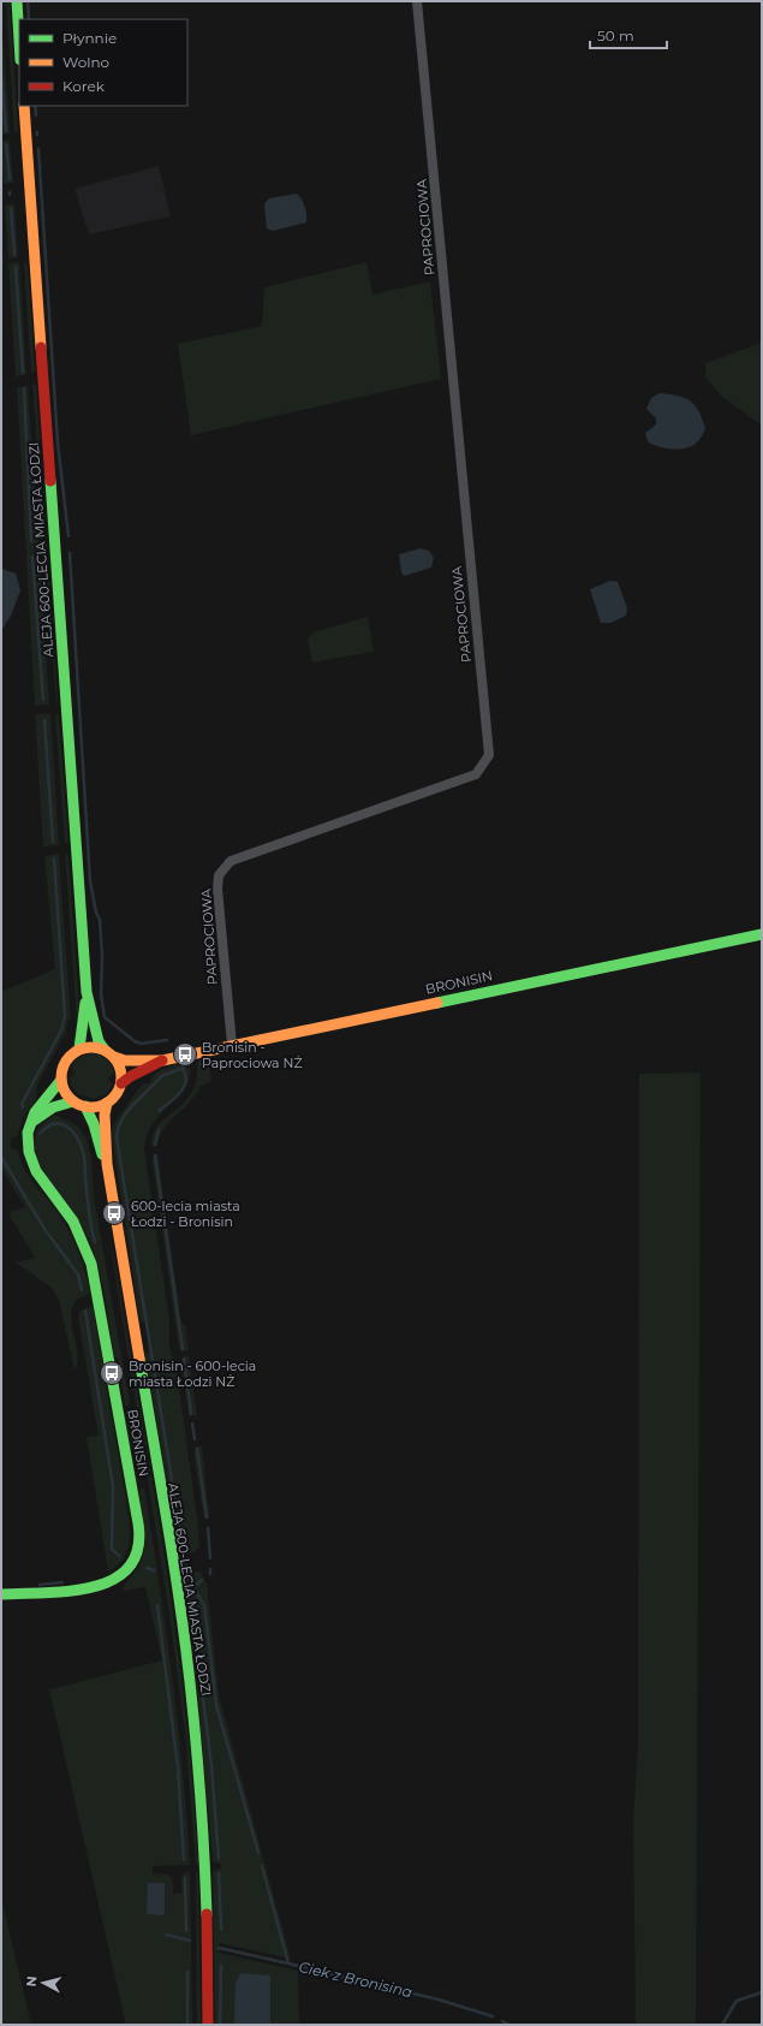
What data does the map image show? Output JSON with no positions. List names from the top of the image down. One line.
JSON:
{"streets":{"main road":["ALEJA 600-LECIA MIASTA ŁODZI","BRONISIN"],"street":["PAPROCIOWA"]},"crossings":[["PAPROCIOWA","BRONISIN"],["ALEJA 600-LECIA MIASTA ŁODZI","BRONISIN"]],"water":["Ciek z Bronisina"],"places":{"bus stop":["Bronisin - Paprociowa NŻ","600-lecia miasta Łodzi - Bronisin","Bronisin - 600-lecia miasta Łodzi NŻ"]},"legend":["Płynnie","Wolno","Korek"],"scale_bar":"50 m","north":"left"}
